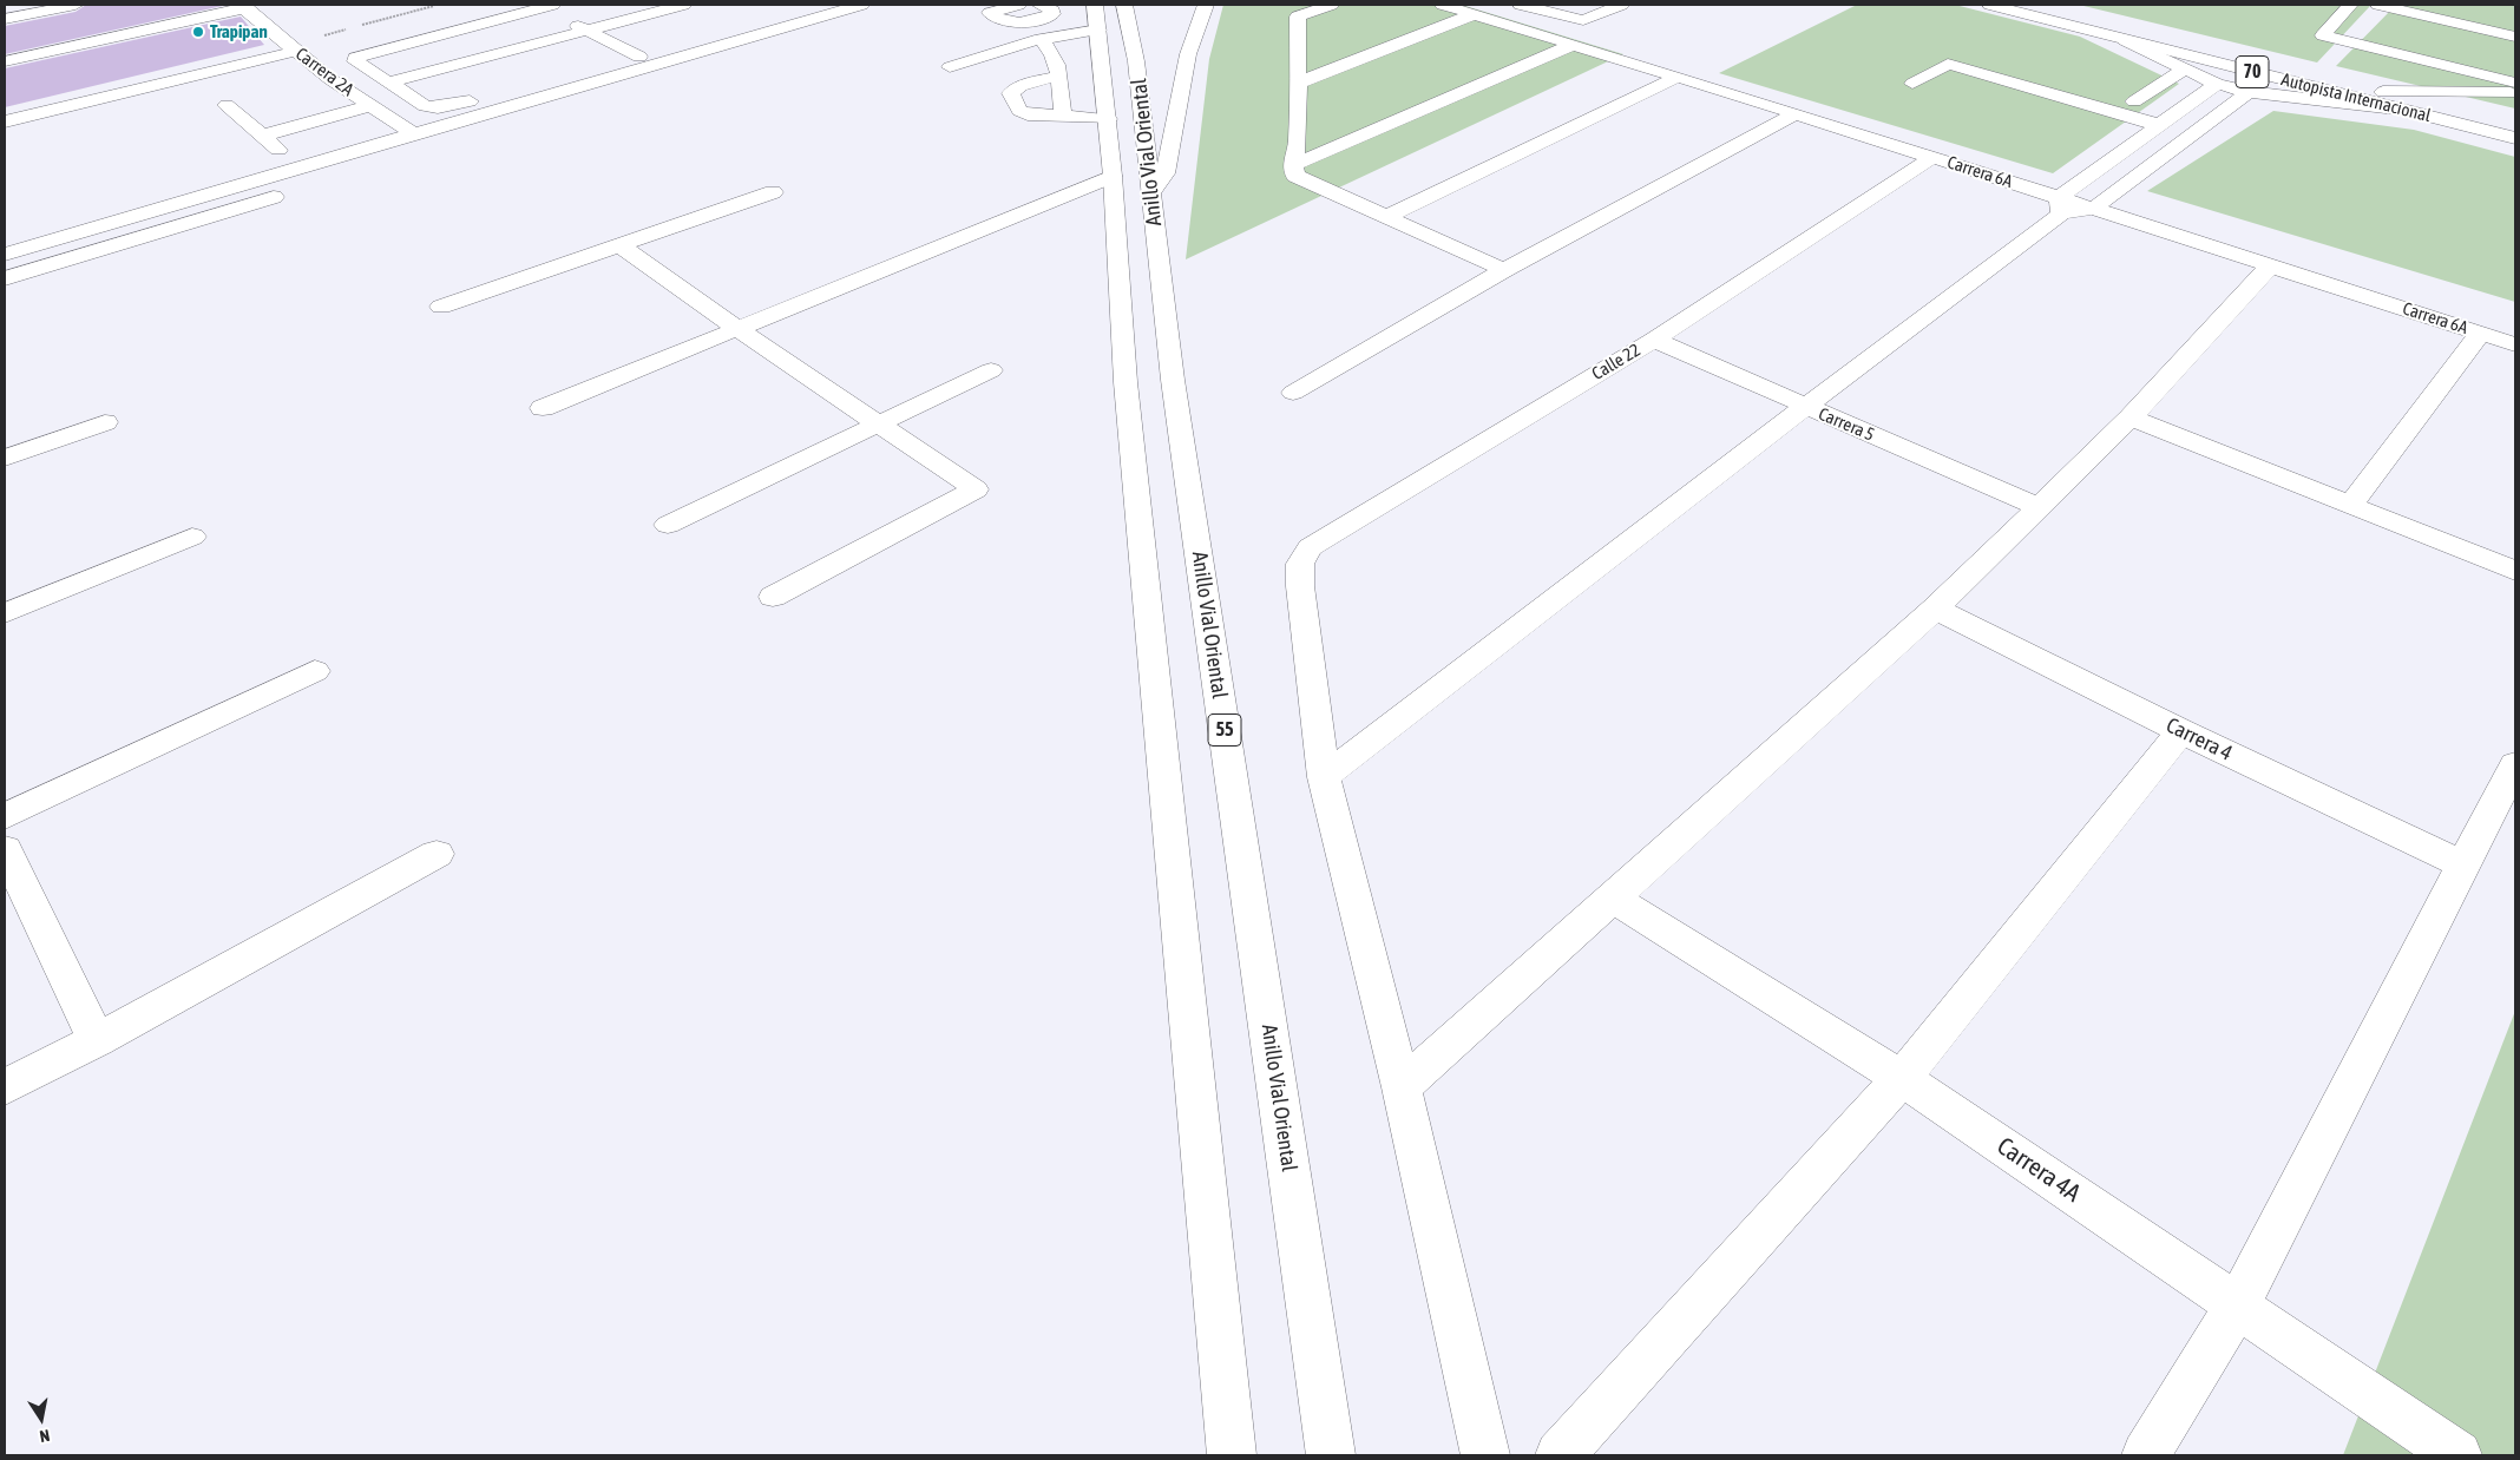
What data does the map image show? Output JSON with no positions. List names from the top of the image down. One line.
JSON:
{"streets":{"main road":["Carrera 2A","70","Autopista Internacional","Anillo Vial Oriental","Carrera 6A","Calle 22","Carrera 5","55","Carrera 4","Carrera 4A"]},"crossings":[["Carrera 6A","Calle 22"],["Calle 22","Carrera 5"]],"places":["Trapipan"],"north":"bottom"}
